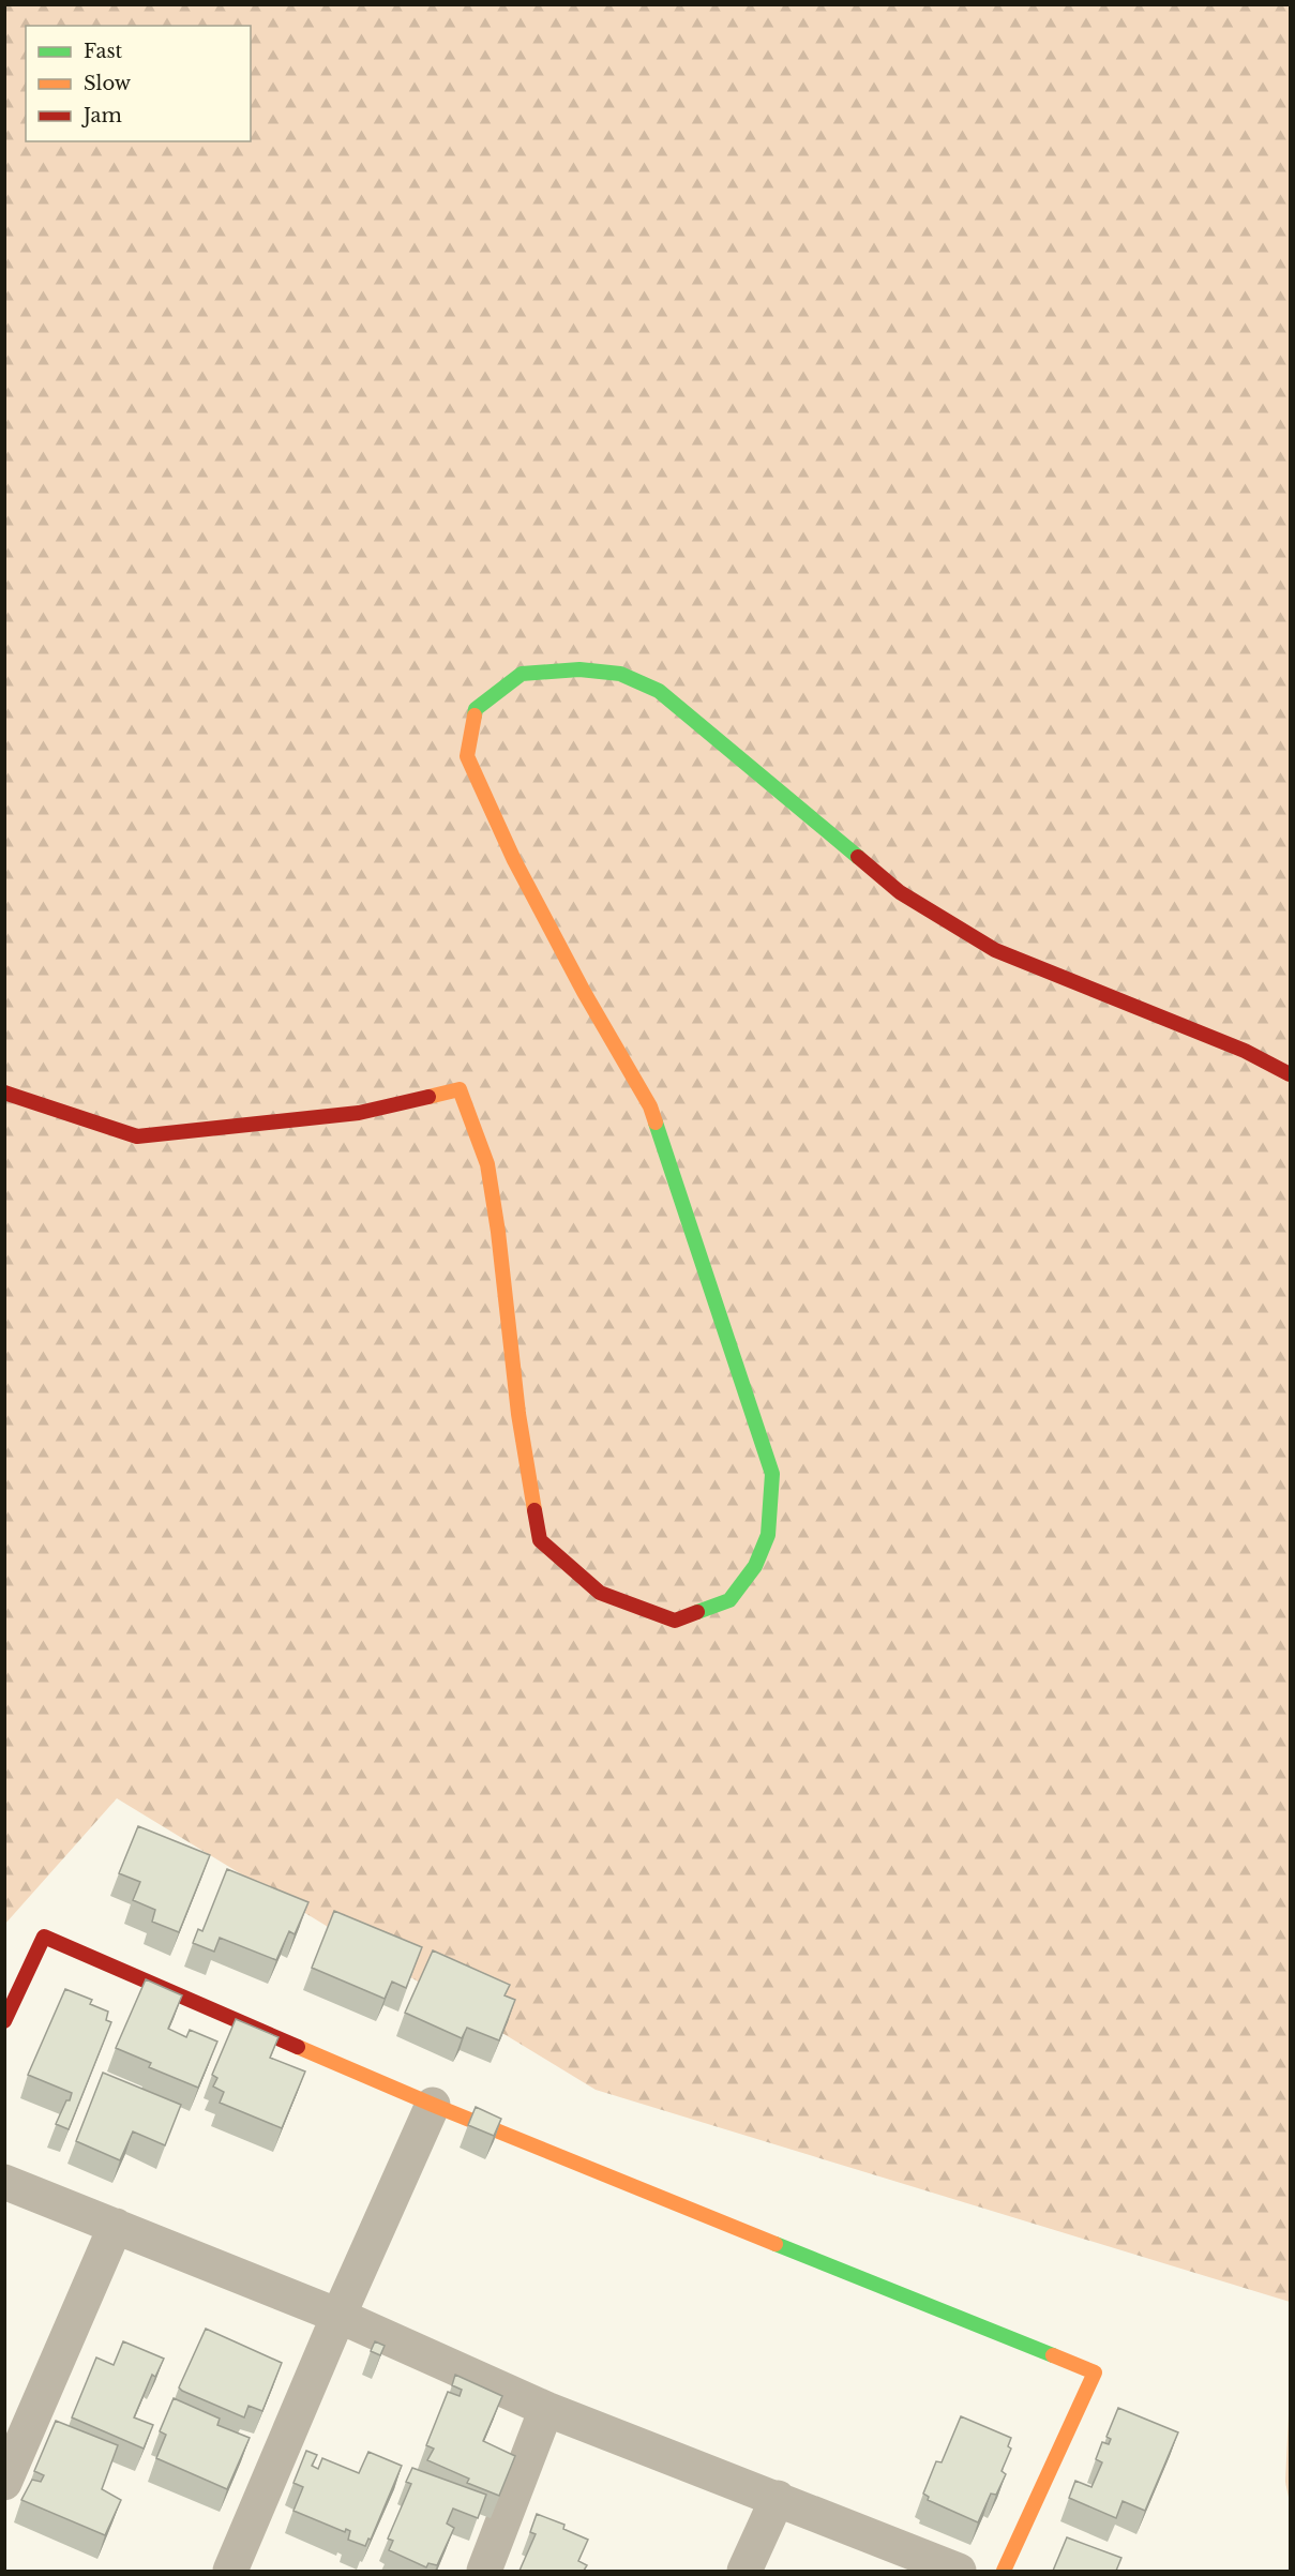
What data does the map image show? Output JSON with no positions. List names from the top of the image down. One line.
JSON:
{"legend":["Fast","Slow","Jam"]}
